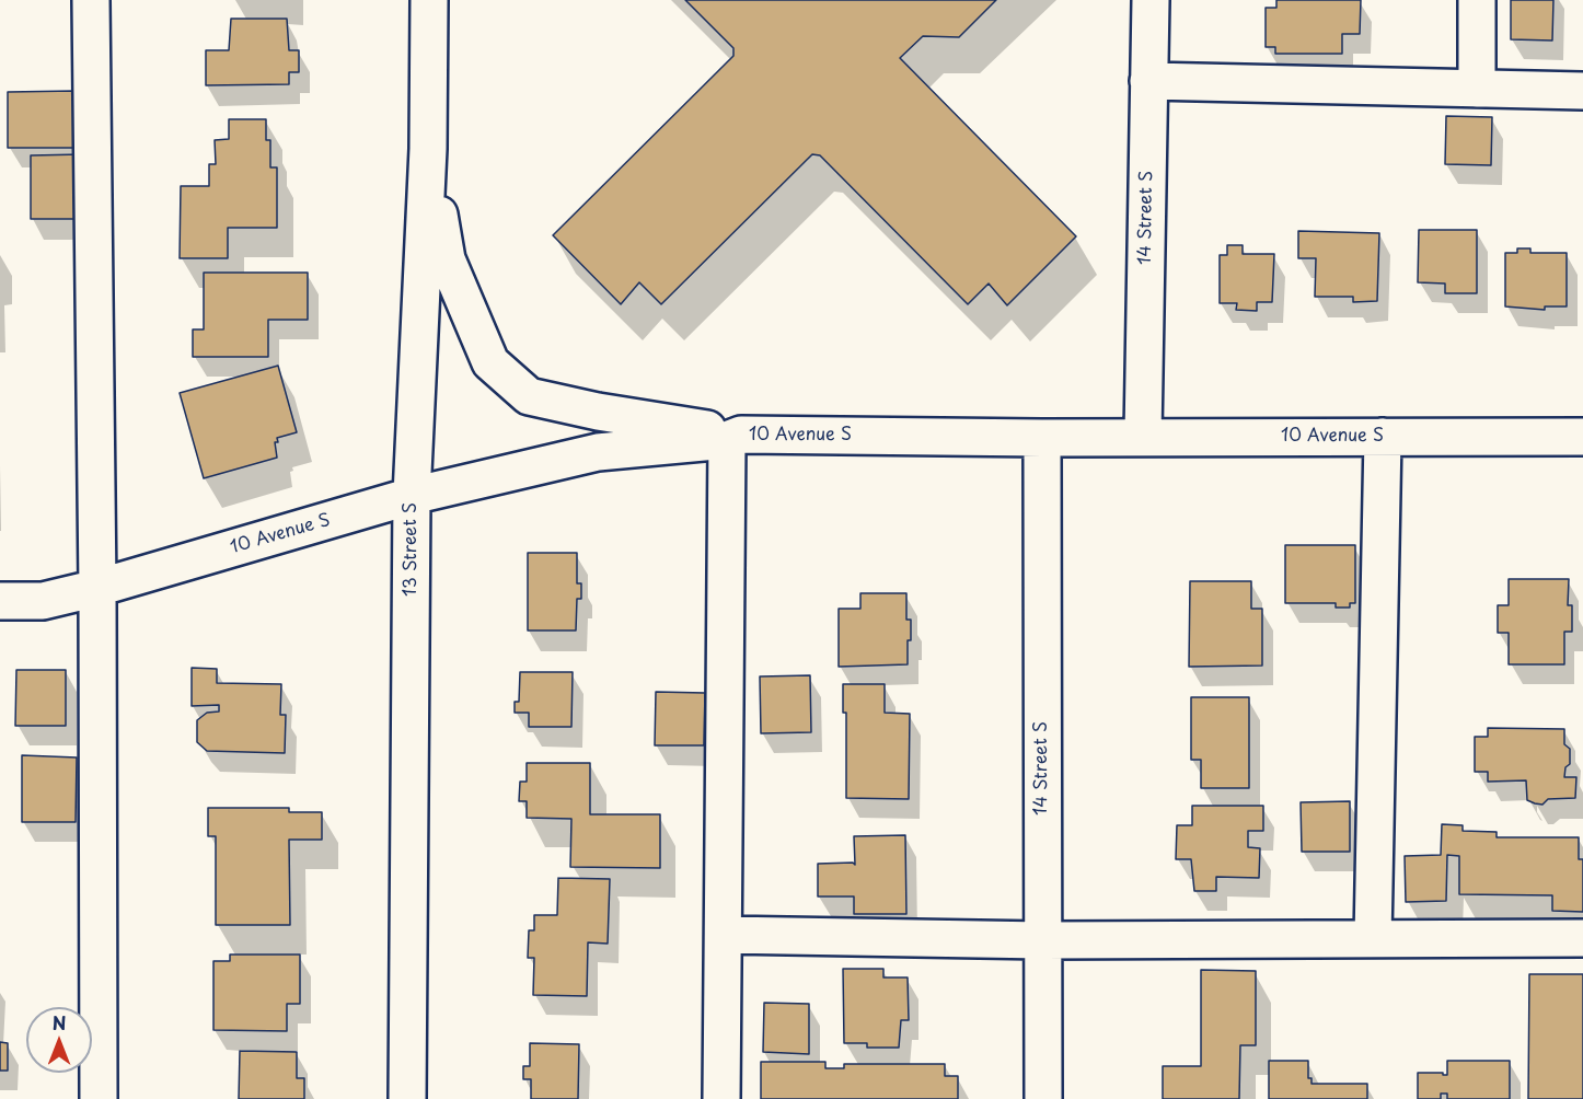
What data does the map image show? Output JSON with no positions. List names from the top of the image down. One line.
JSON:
{"streets":{"street":["14 Street S","10 Avenue S","13 Street S"]},"crossings":[["14 Street S","10 Avenue S"],["10 Avenue S","13 Street S"]],"north":"top"}
